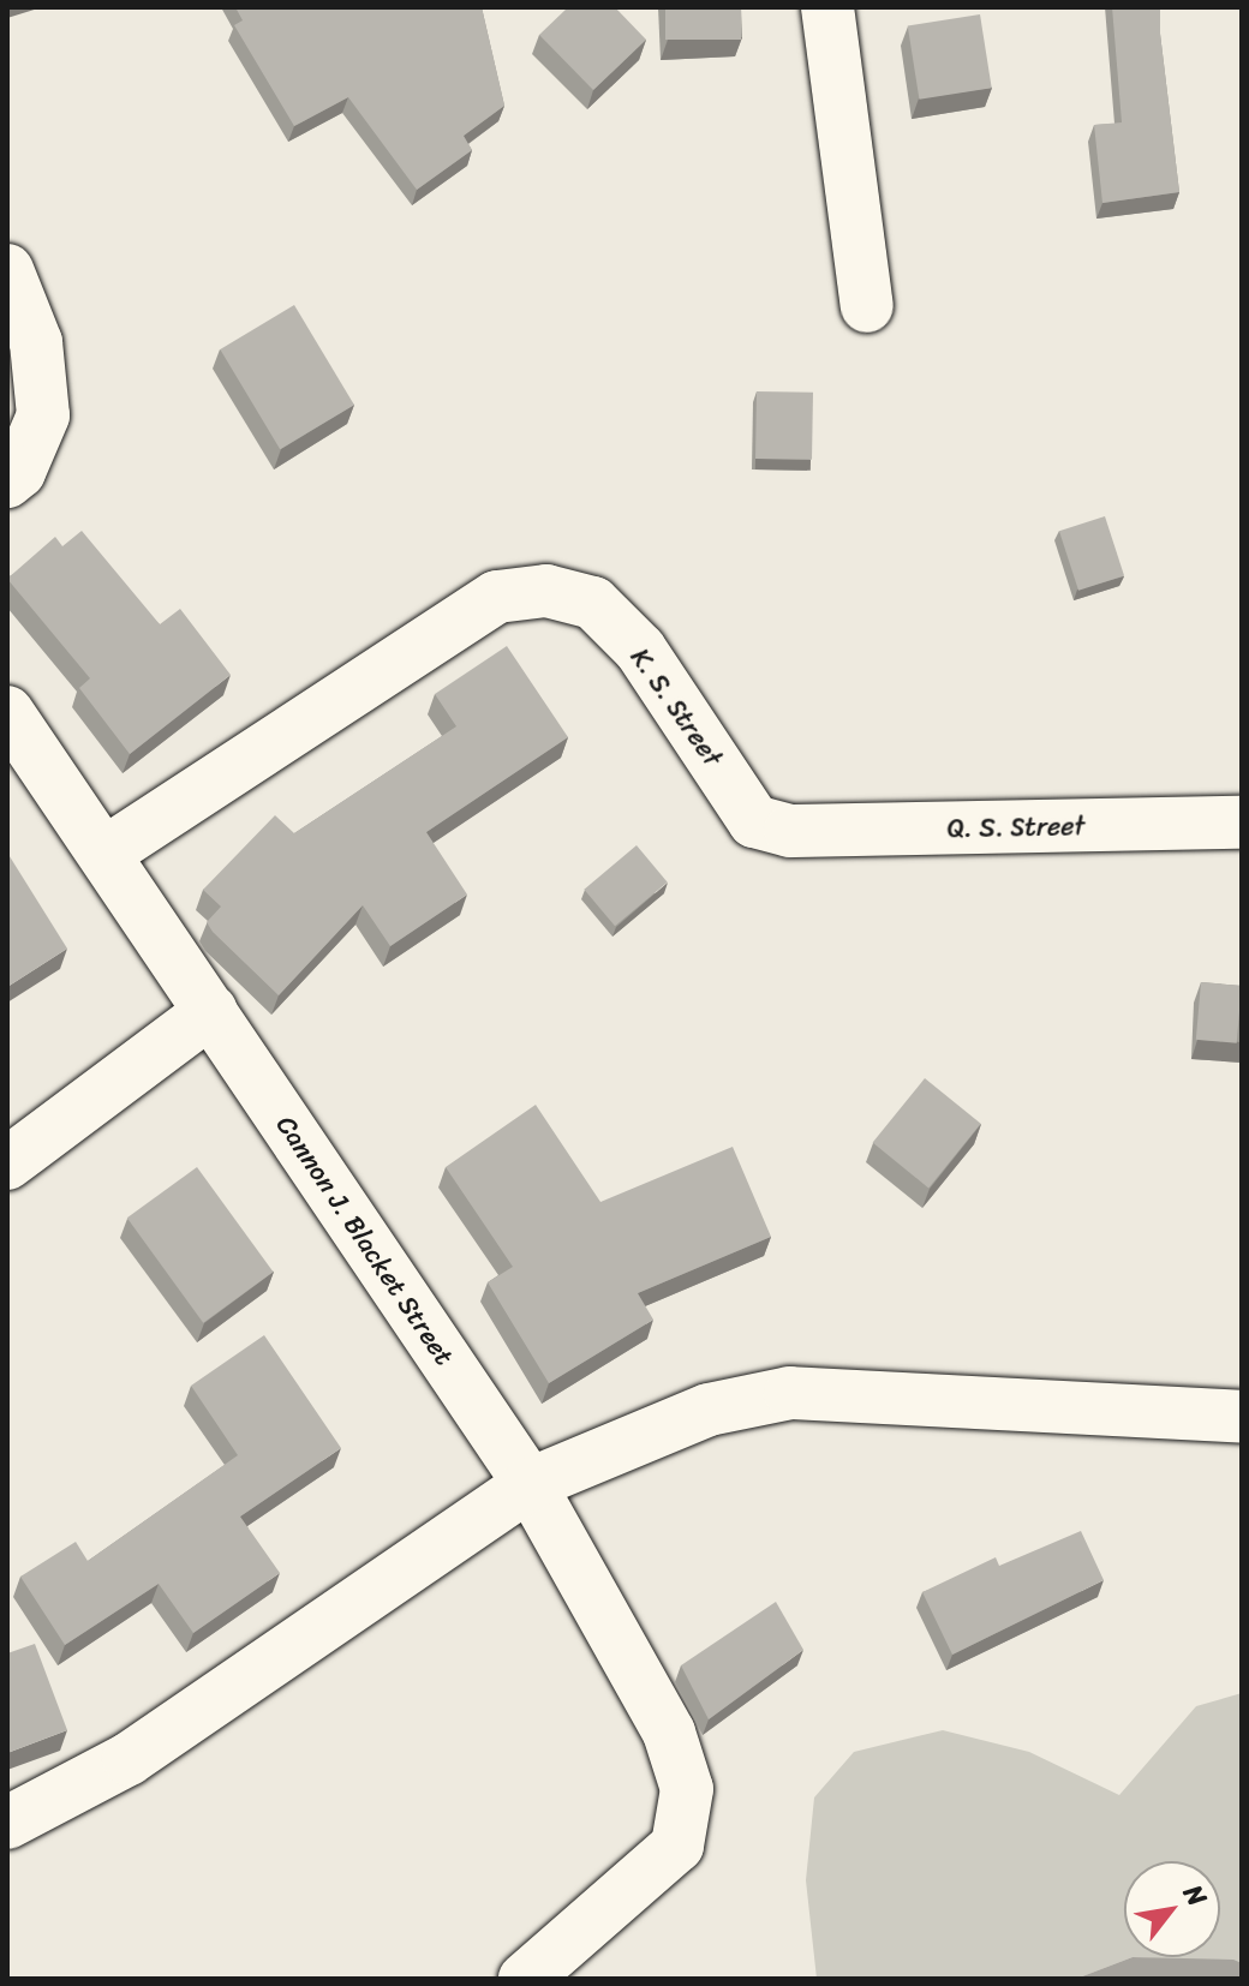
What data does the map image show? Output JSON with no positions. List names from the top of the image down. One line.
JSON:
{"streets":{"street":["K. S. Street","Q. S. Street","Cannon J. Blacket Street"]},"crossings":[["K. S. Street","Q. S. Street"],["K. S. Street","Cannon J. Blacket Street"]],"north":"top right"}
